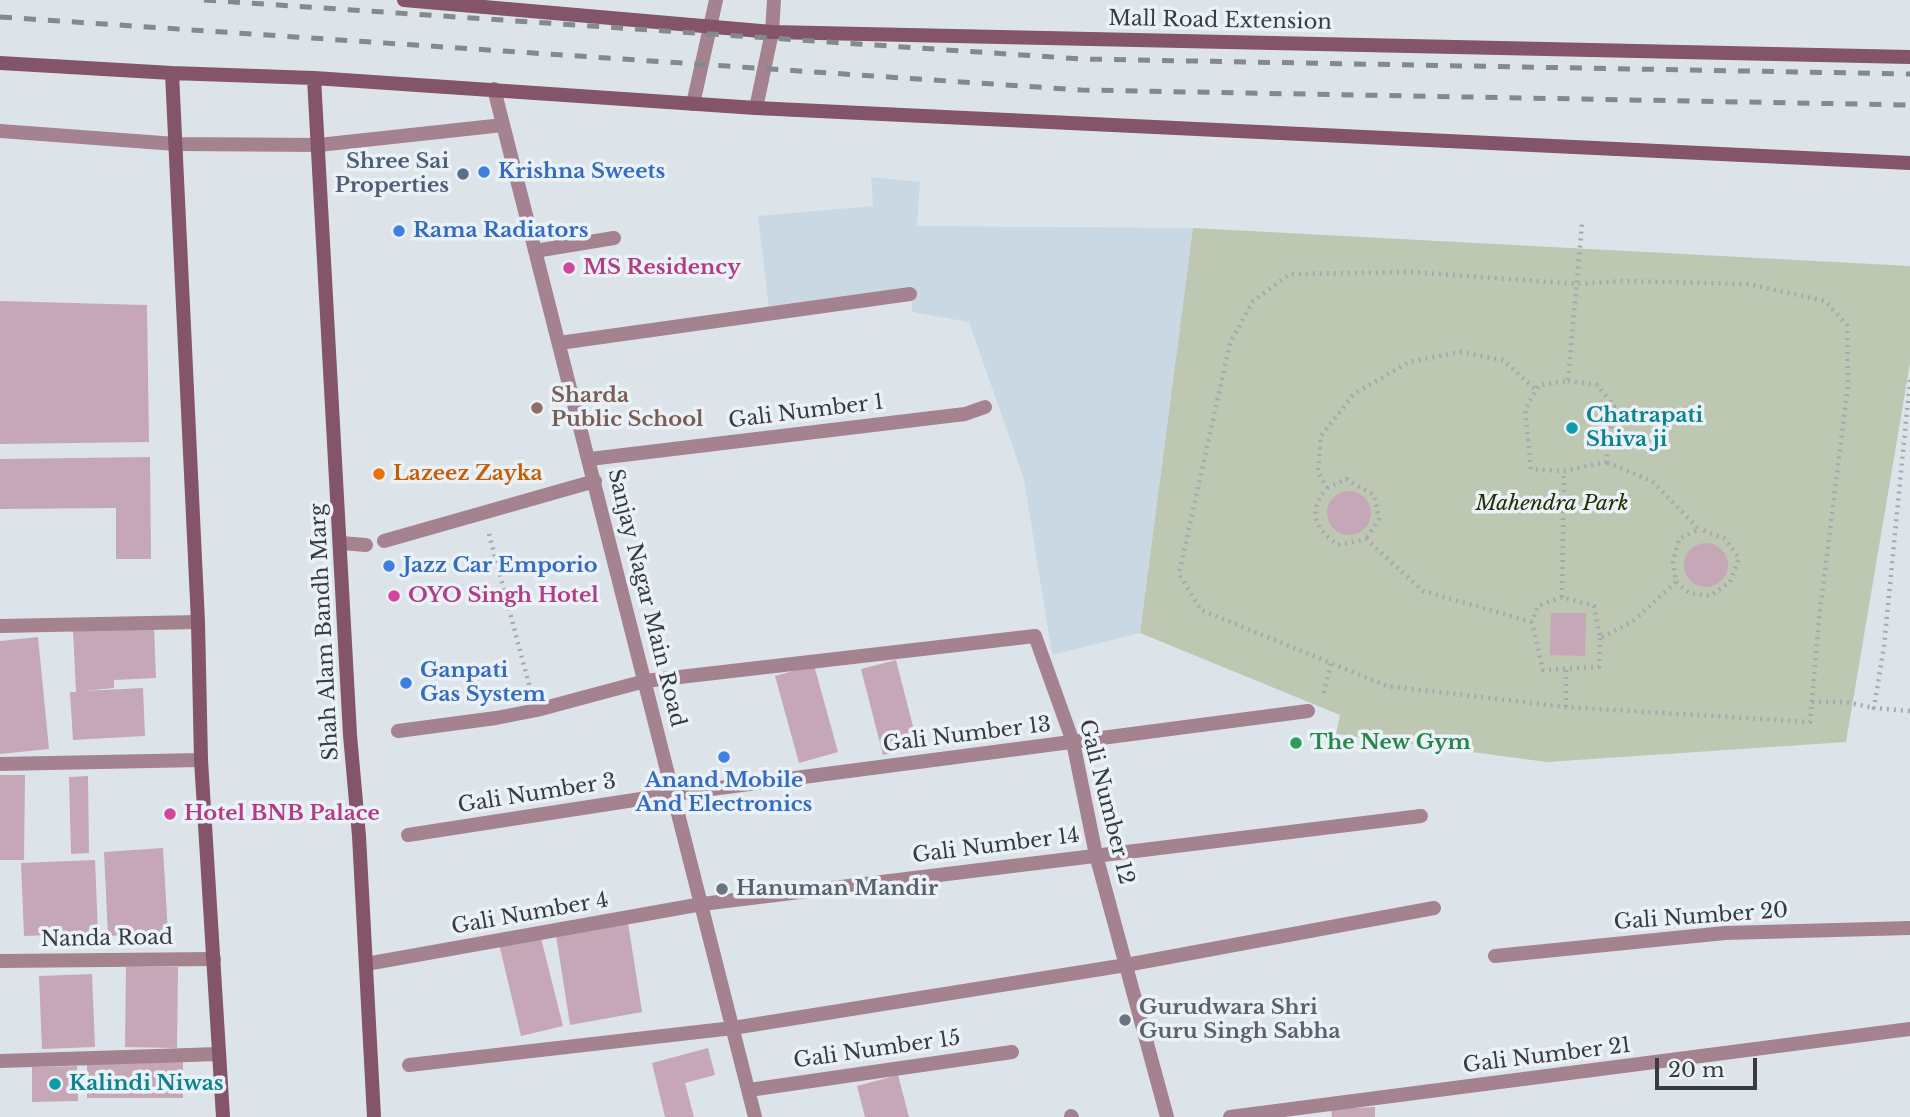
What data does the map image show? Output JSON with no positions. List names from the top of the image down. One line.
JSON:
{"streets":{"main road":["Mall Road Extension","Shah Alam Bandh Marg"],"street":["Gali Number 1","Sanjay Nagar Main Road","Gali Number 13","Gali Number 3","Gali Number 12","Gali Number 14","Gali Number 4","Gali Number 20","Nanda Road","Gali Number 15","Gali Number 21"]},"crossings":[["Gali Number 1","Sanjay Nagar Main Road"],["Sanjay Nagar Main Road","Gali Number 13"],["Sanjay Nagar Main Road","Gali Number 3"],["Sanjay Nagar Main Road","Gali Number 12"],["Sanjay Nagar Main Road","Gali Number 14"],["Sanjay Nagar Main Road","Gali Number 4"],["Sanjay Nagar Main Road","Gali Number 15"],["Shah Alam Bandh Marg","Gali Number 4"],["Gali Number 13","Gali Number 3"],["Gali Number 13","Gali Number 12"],["Gali Number 12","Gali Number 14"],["Gali Number 14","Gali Number 4"]],"parks":["Mahendra Park"],"places":["Krishna Sweets","Shree Sai Properties","Rama Radiators","MS Residency","Sharda Public School","Chatrapati Shiva ji","Lazeez Zayka","Jazz Car Emporio","OYO Singh Hotel","Ganpati Gas System","The New Gym","Anand Mobile And Electronics","Hotel BNB Palace","Hanuman Mandir","Gurudwara Shri Guru Singh Sabha","Kalindi Niwas"],"scale_bar":"20 m"}
